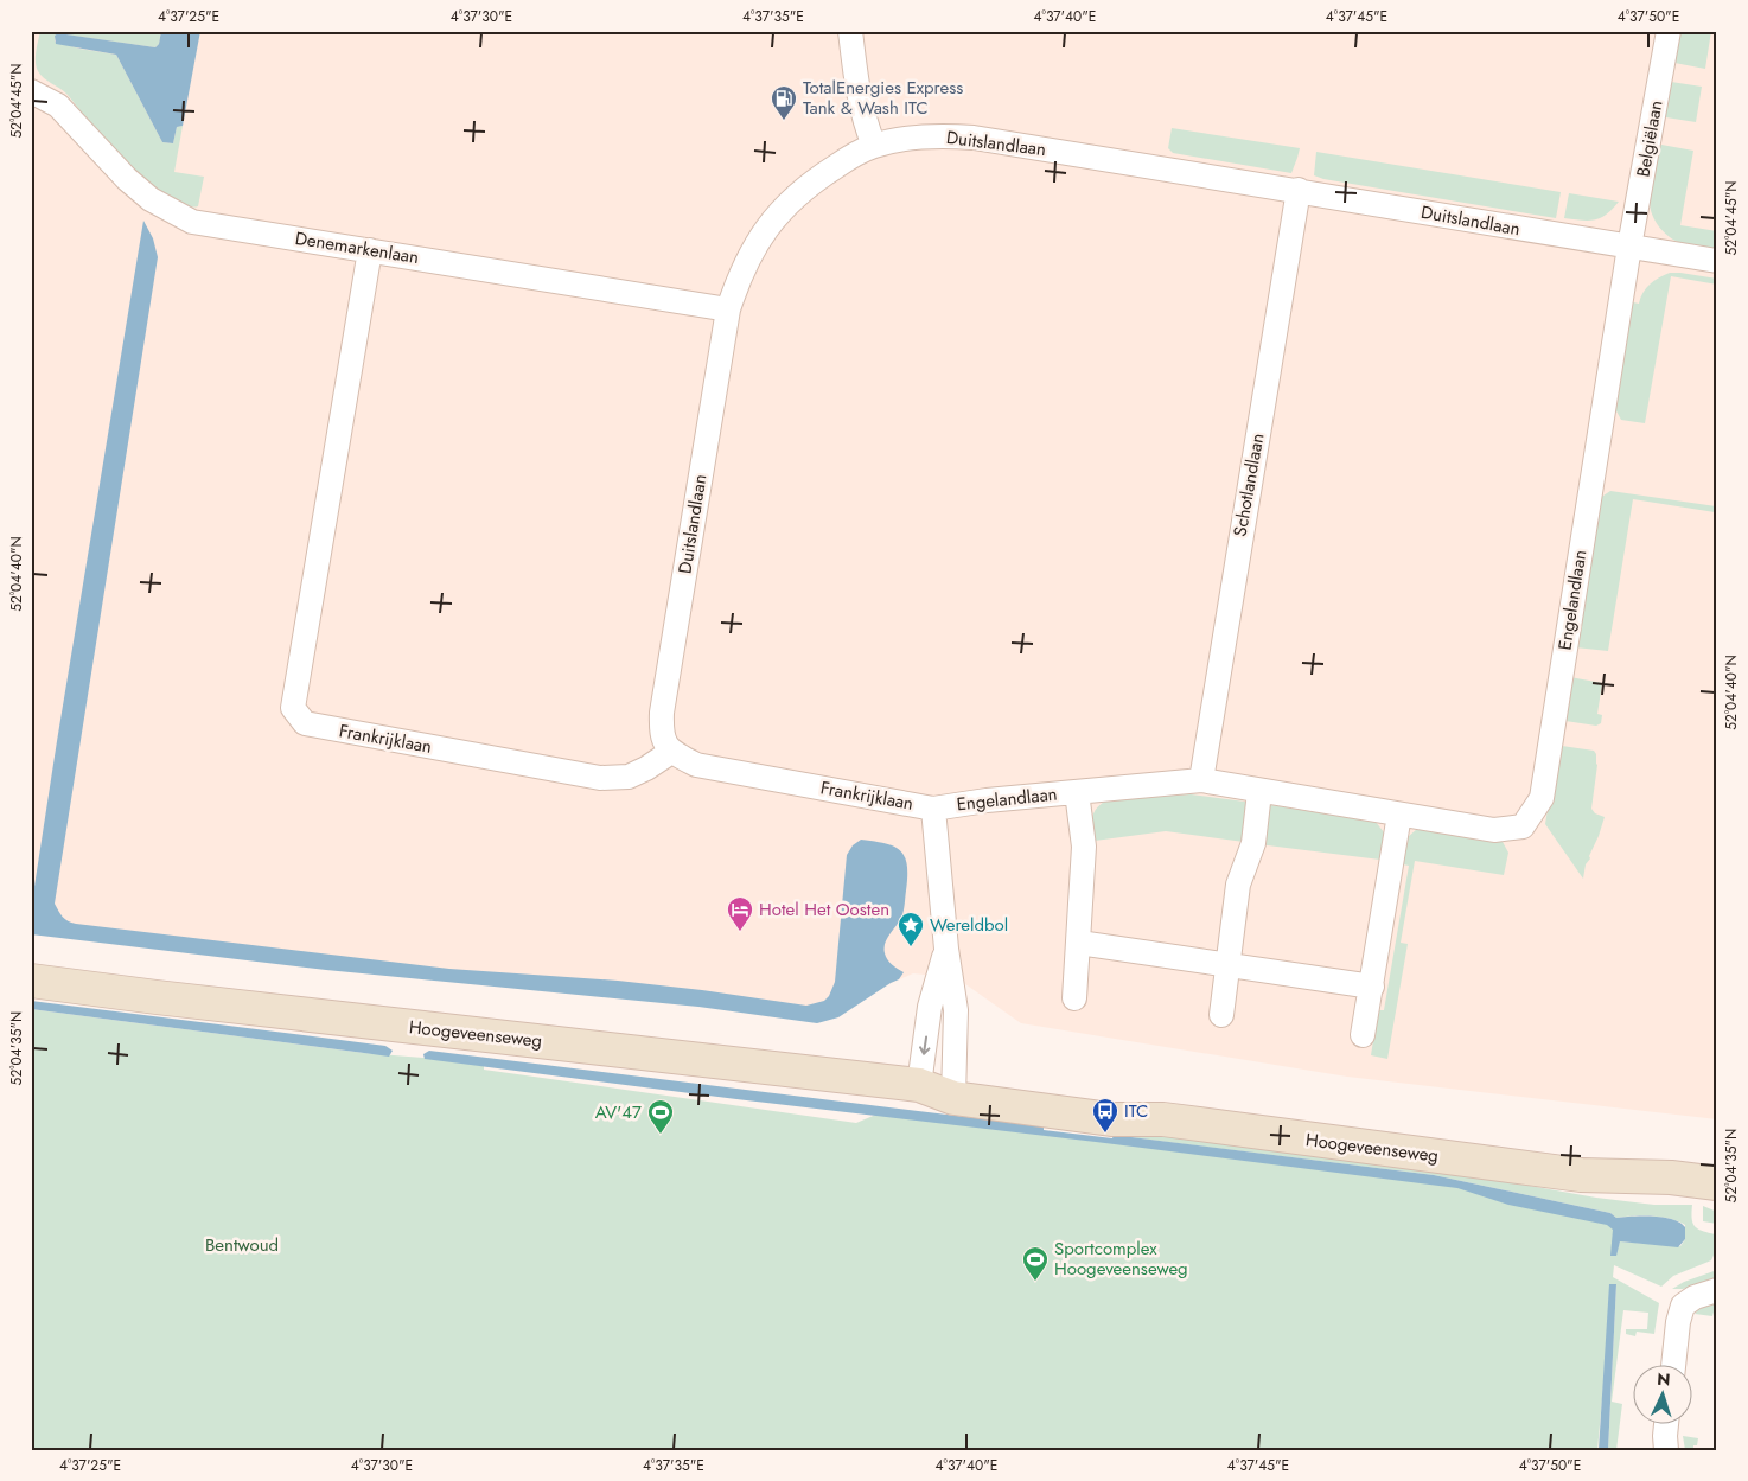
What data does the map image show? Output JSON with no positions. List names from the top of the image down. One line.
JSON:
{"streets":{"main road":["Hoogeveenseweg"],"street":["Belgiëlaan","Duitslandlaan","Denemarkenlaan","Schotlandlaan","Engelandlaan","Frankrijklaan"]},"crossings":[["Belgiëlaan","Duitslandlaan"],["Belgiëlaan","Engelandlaan"],["Duitslandlaan","Denemarkenlaan"],["Duitslandlaan","Schotlandlaan"],["Duitslandlaan","Engelandlaan"],["Duitslandlaan","Frankrijklaan"],["Denemarkenlaan","Frankrijklaan"],["Schotlandlaan","Engelandlaan"],["Engelandlaan","Frankrijklaan"],["Engelandlaan","Hoogeveenseweg"]],"parks":["Bentwoud"],"places":{"fuel station":["TotalEnergies Express Tank & Wash ITC"],"hotel":["Hotel Het Oosten"],"place":["Wereldbol"],"bus stop":["ITC"],"sports":["AV'47","Sportcomplex Hoogeveenseweg"]},"north":"top","coordinates":["4°37'25\"E","4°37'30\"E","4°37'35\"E","4°37'40\"E","4°37'45\"E","4°37'50\"E","52°04'45\"N","52°04'40\"N","52°04'35\"N"]}
